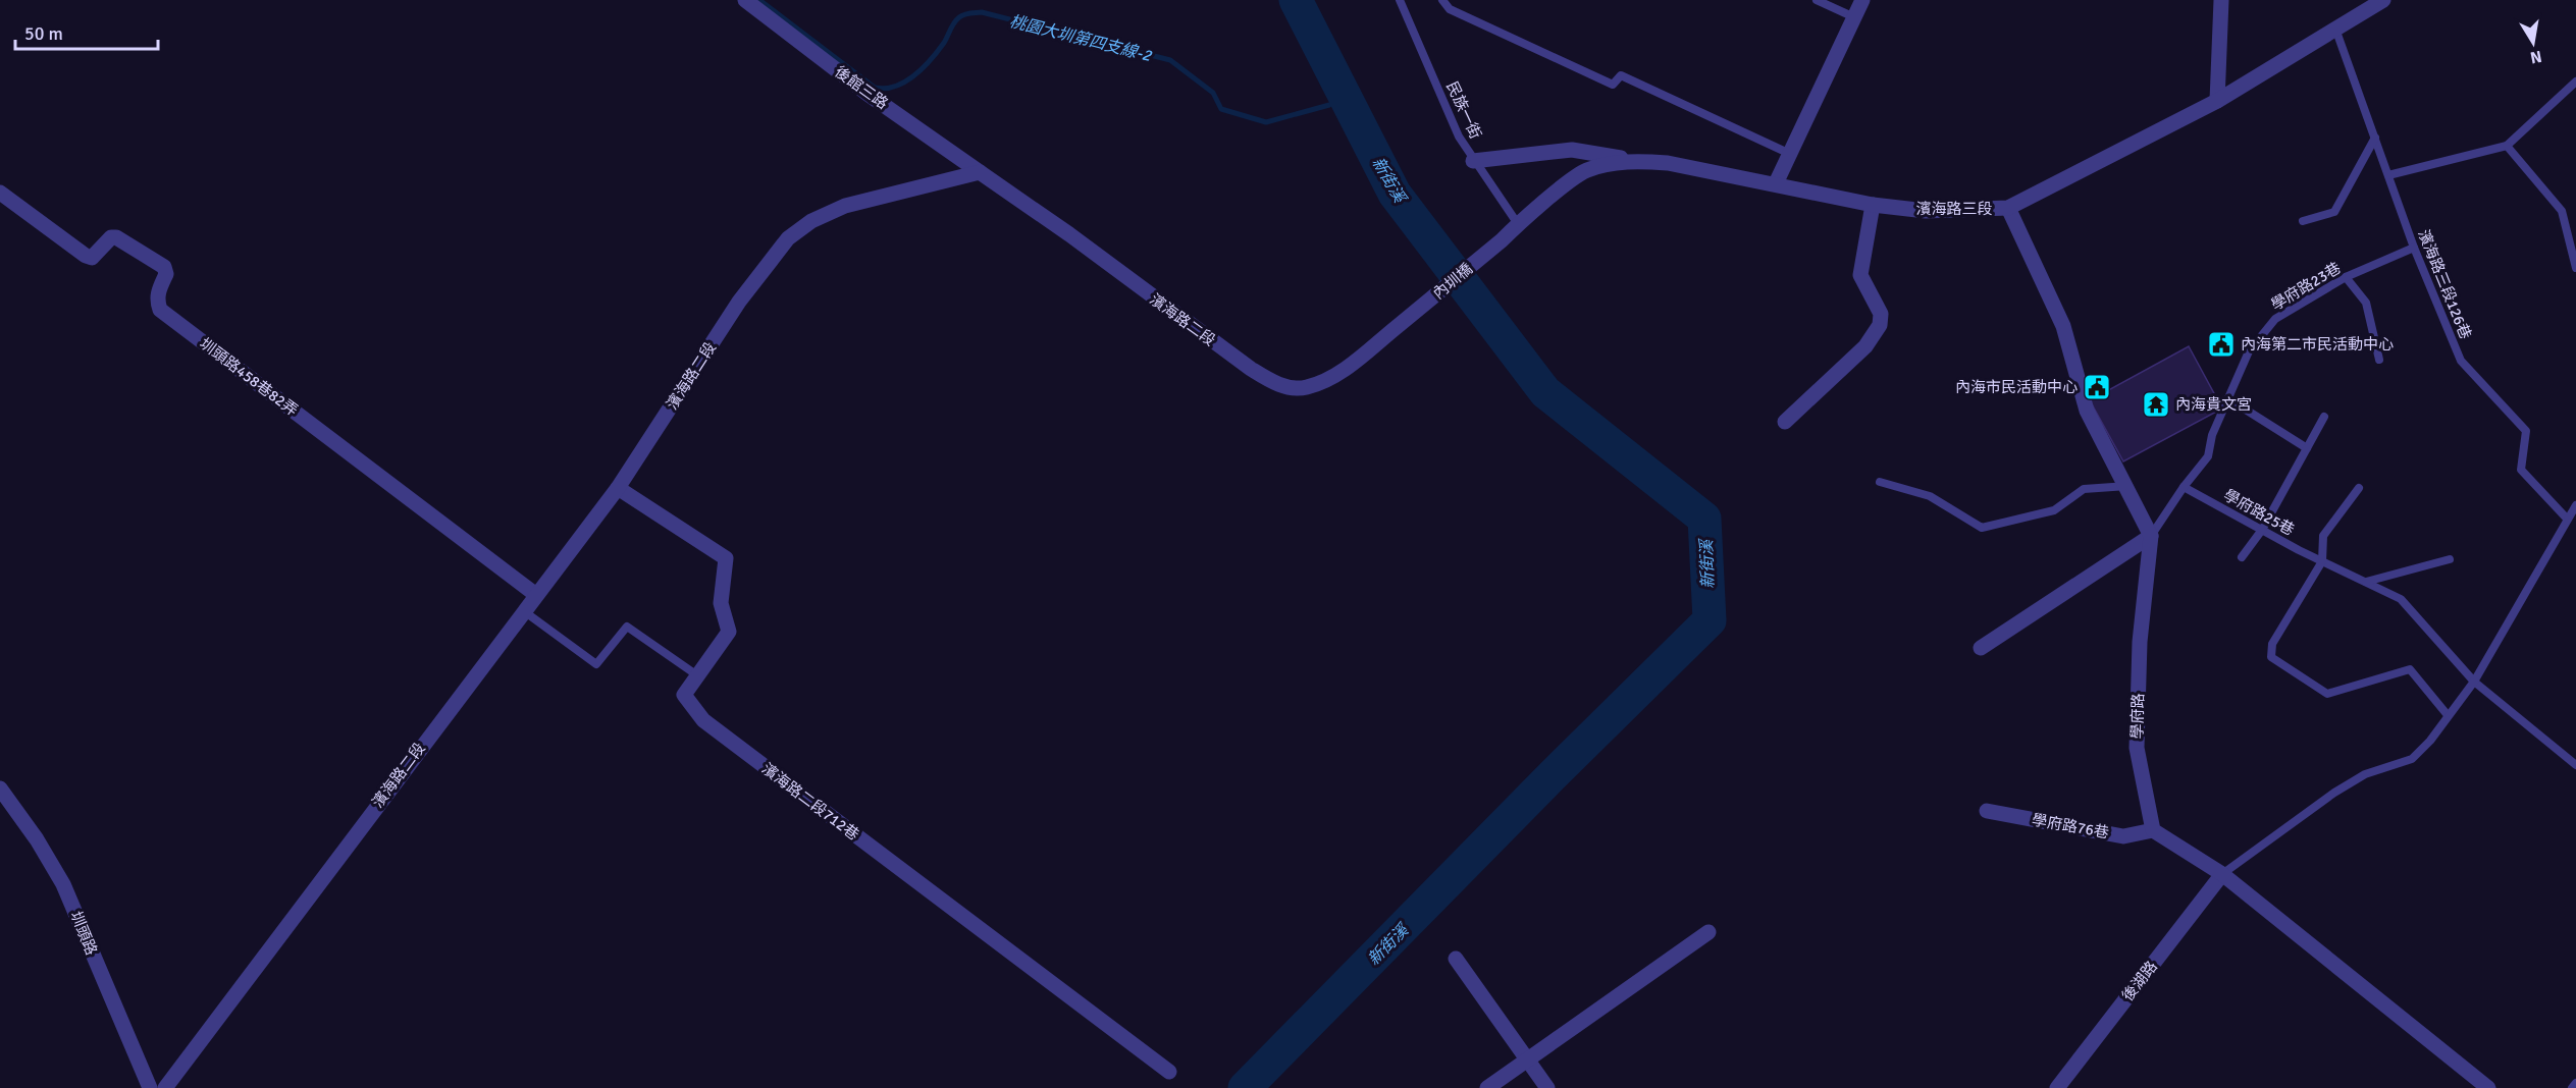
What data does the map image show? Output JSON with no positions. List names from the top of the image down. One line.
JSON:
{"streets":{"street":["後館三路","濱海路三段","內圳橋","濱海路二段","圳頭路458巷82弄","學府路","濱海路二段712巷","學府路76巷","圳頭路","後湖路"],"lane":["民族一街","濱海路三段126巷","學府路23巷","學府路25巷"]},"crossings":[["後館三路","濱海路二段"],["民族一街","濱海路三段"],["濱海路三段","內圳橋"],["濱海路三段","濱海路三段126巷"],["內圳橋","濱海路二段"],["濱海路三段126巷","學府路23巷"],["學府路23巷","學府路25巷"],["學府路23巷","學府路"],["濱海路二段","圳頭路458巷82弄"],["濱海路二段","濱海路二段712巷"],["學府路","學府路76巷"]],"water":["桃園大圳第四支線-2","新街溪"],"places":{"public building":["內海第二市民活動中心","內海市民活動中心"],"temple":["內海貴文宮"]},"scale_bar":"50 m","north":"bottom"}
